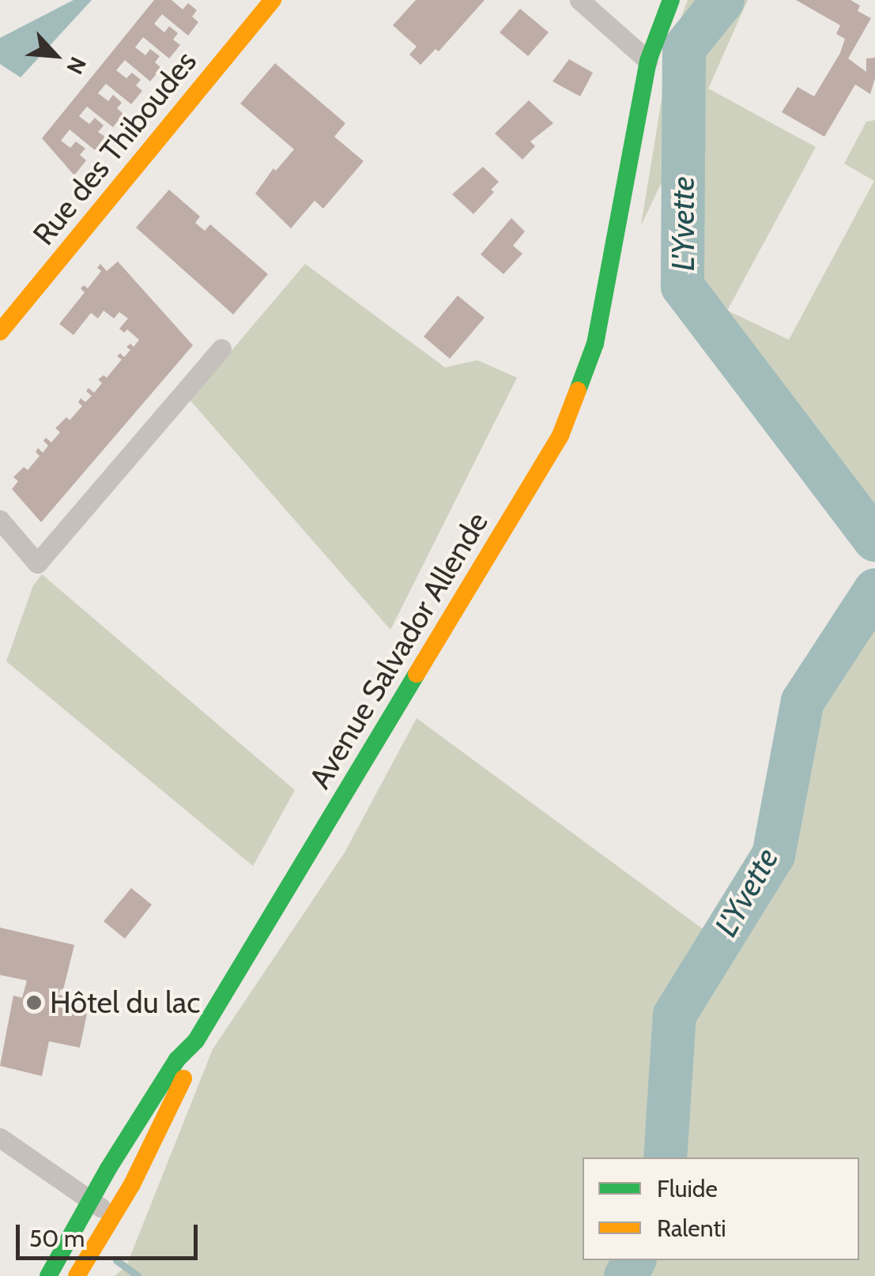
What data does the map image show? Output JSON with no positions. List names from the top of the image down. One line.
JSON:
{"streets":{"main road":["Rue des Thiboudes","Avenue Salvador Allende"]},"water":["L'Yvette"],"places":["Hôtel du lac"],"legend":["Fluide","Ralenti"],"scale_bar":"50 m","north":"bottom right"}
